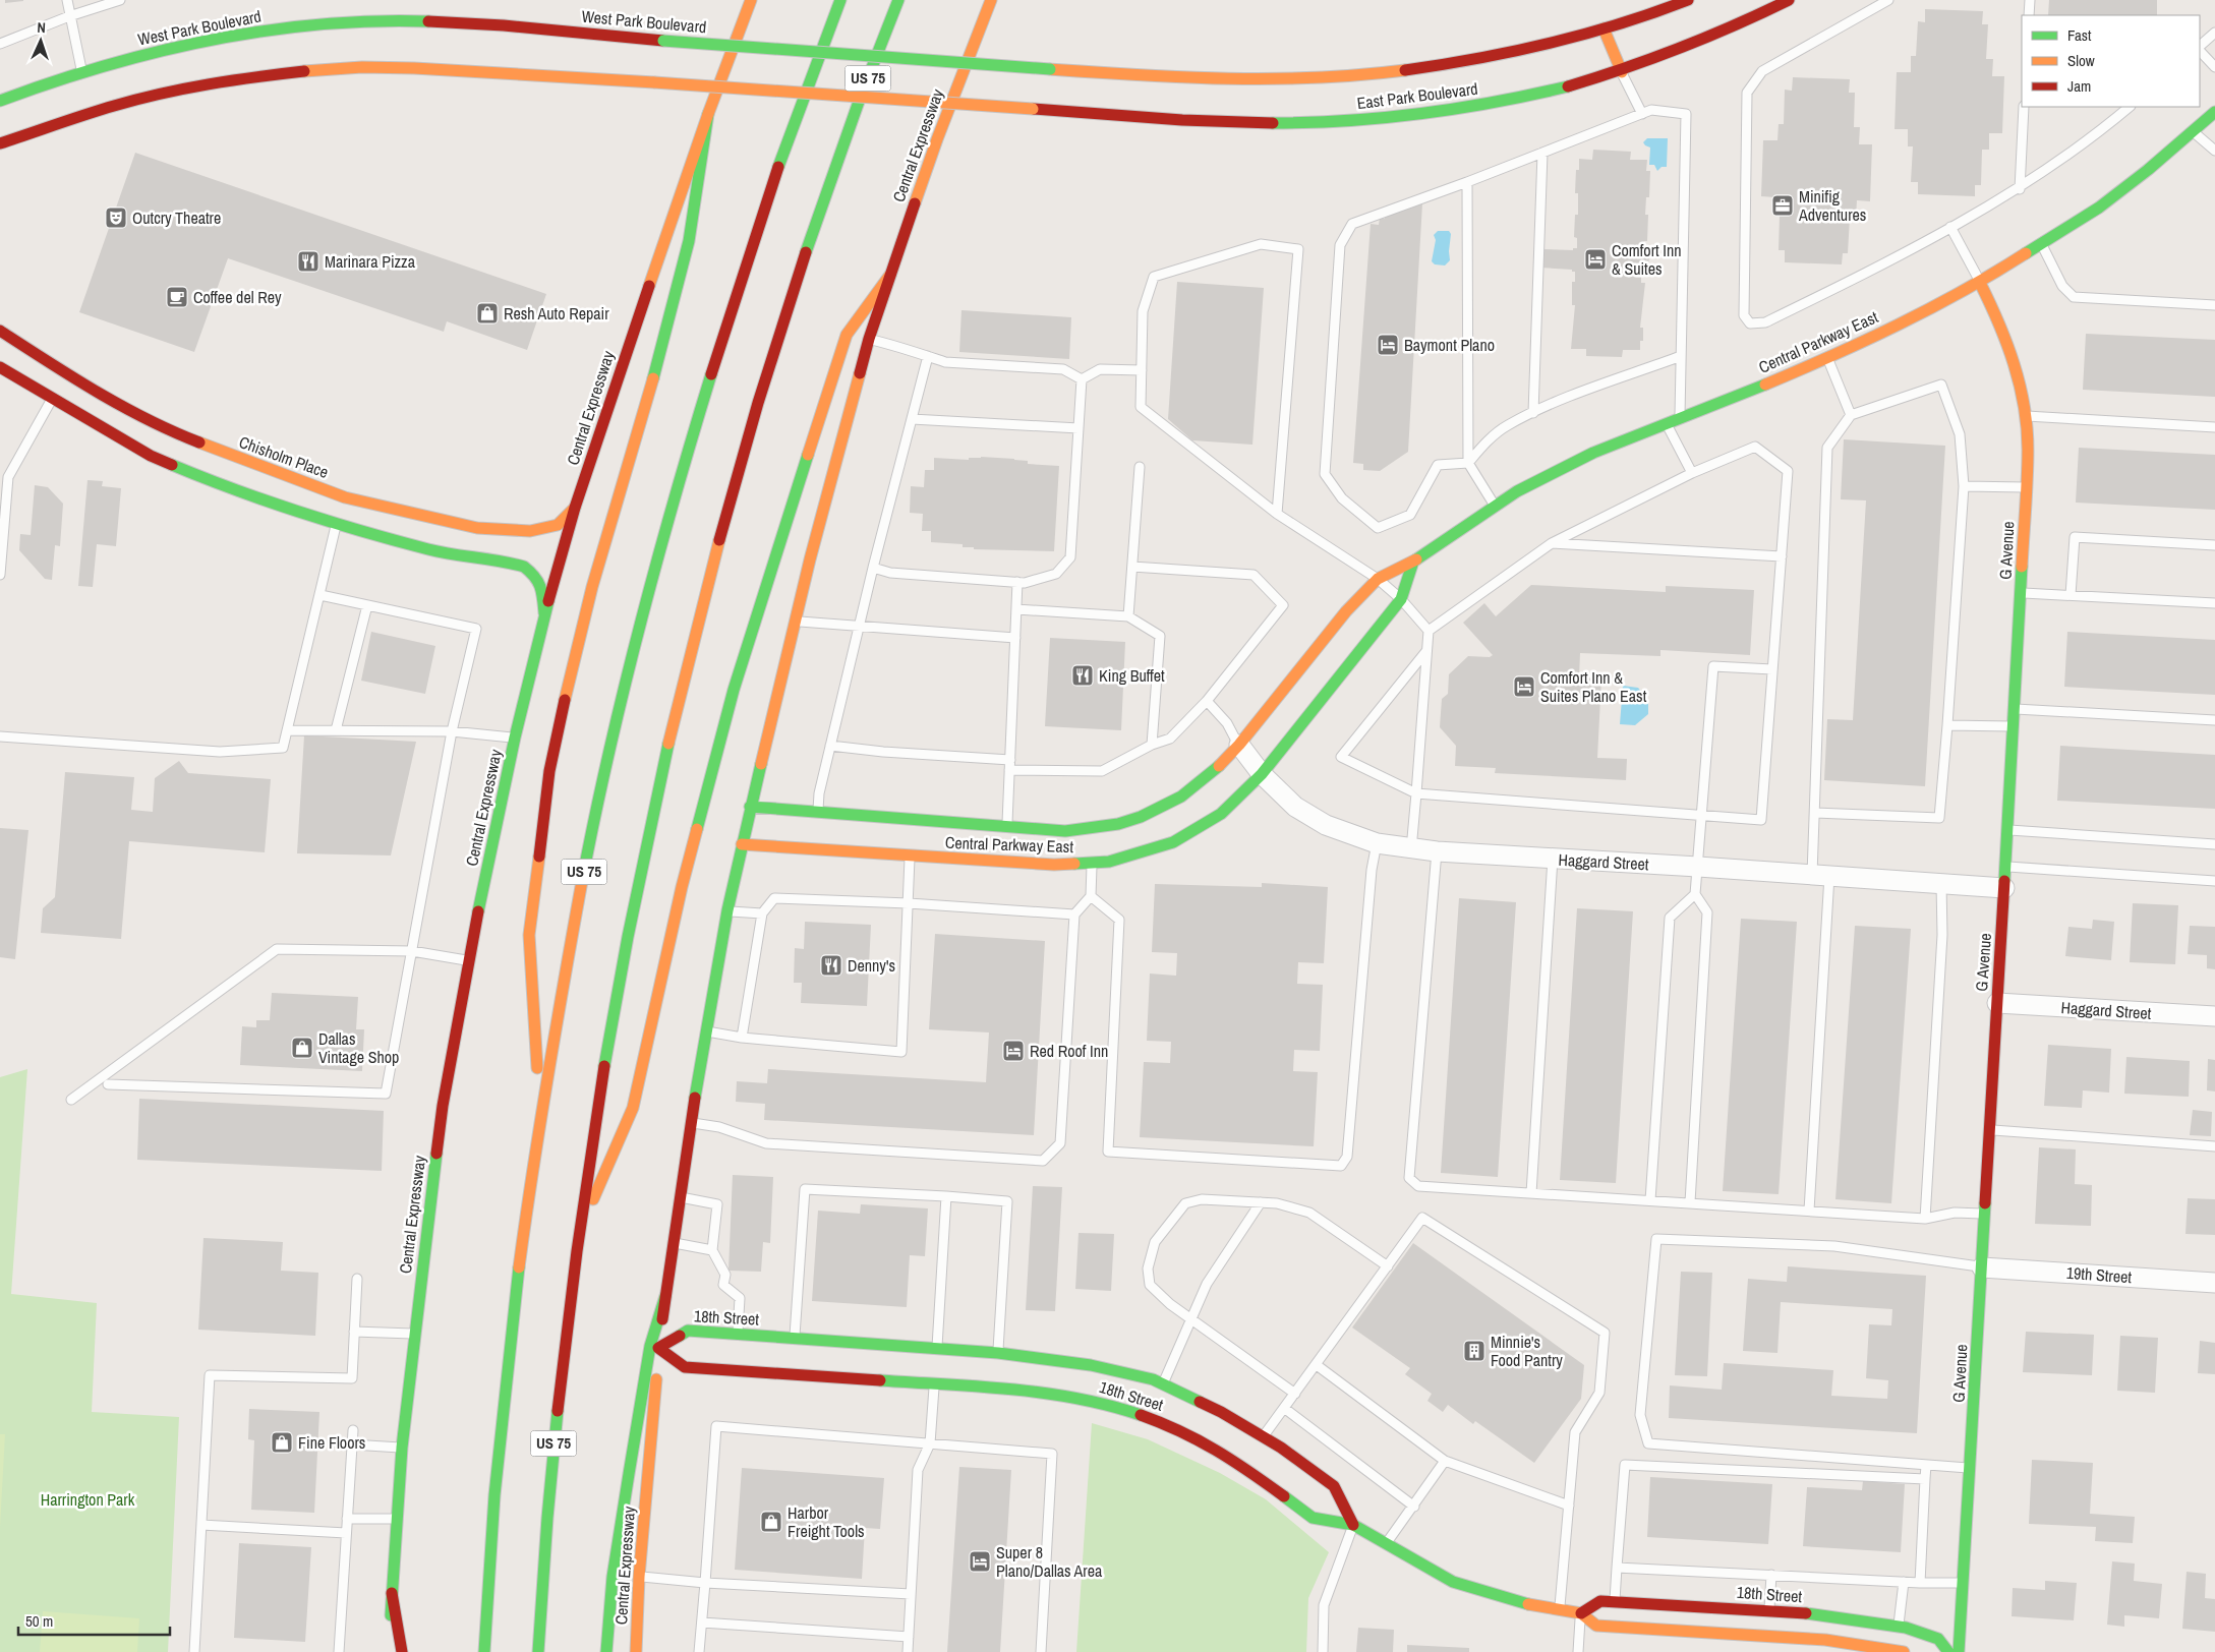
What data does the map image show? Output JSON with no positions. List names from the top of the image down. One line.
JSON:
{"streets":{"main road":["West Park Boulevard","US 75","East Park Boulevard","Central Expressway","Central Parkway East","Chisholm Place","G Avenue","18th Street"],"street":["Haggard Street","19th Street"]},"crossings":[["West Park Boulevard","East Park Boulevard"],["Central Expressway","Central Parkway East"],["Central Expressway","Chisholm Place"],["Central Expressway","18th Street"],["Central Parkway East","G Avenue"],["Central Parkway East","Haggard Street"],["G Avenue","Haggard Street"],["G Avenue","19th Street"]],"parks":["Harrington Park"],"places":{"office":["Minifig Adventures"],"theatre":["Outcry Theatre"],"hotel":["Comfort Inn & Suites","Baymont Plano","Comfort Inn & Suites Plano East","Red Roof Inn","Super 8 Plano/Dallas Area"],"restaurant":["Marinara Pizza","King Buffet","Denny's"],"cafe":["Coffee del Rey"],"shop":["Resh Auto Repair","Dallas Vintage Shop","Fine Floors","Harbor Freight Tools"],"building":["Minnie's Food Pantry"]},"legend":["Fast","Slow","Jam"],"scale_bar":"50 m","north":"top"}
